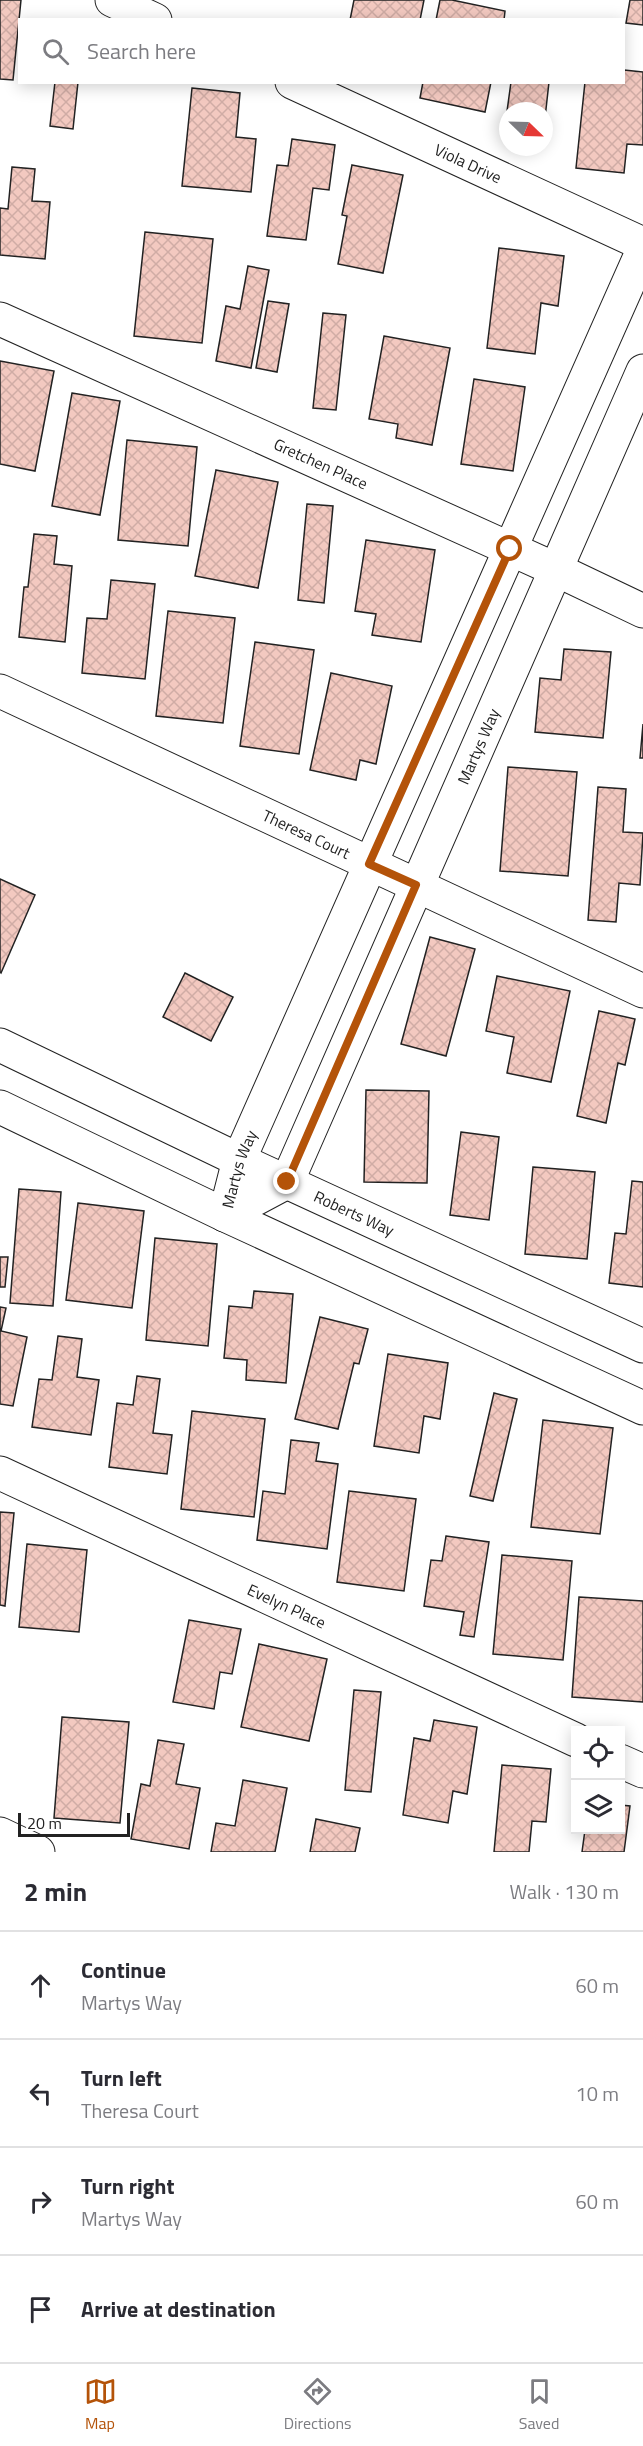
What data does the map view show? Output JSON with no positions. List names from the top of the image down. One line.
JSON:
{"streets":{"street":["Viola Drive","Gretchen Place","Martys Way","Theresa Court","Roberts Way","Evelyn Place"]},"crossings":[["Gretchen Place","Martys Way"],["Martys Way","Theresa Court"],["Martys Way","Roberts Way"]],"scale_bar":"20 m","north":"bottom right","page":{"search":"Search here","scale":"20 m","heading":["2 min","Walk · 130 m"],"list":[["Continue","Martys Way","60 m"],["Turn left","Theresa Court","10 m"],["Turn right","Martys Way","60 m"],"Arrive at destination"],"nav":["Map","Directions","Saved"]}}
